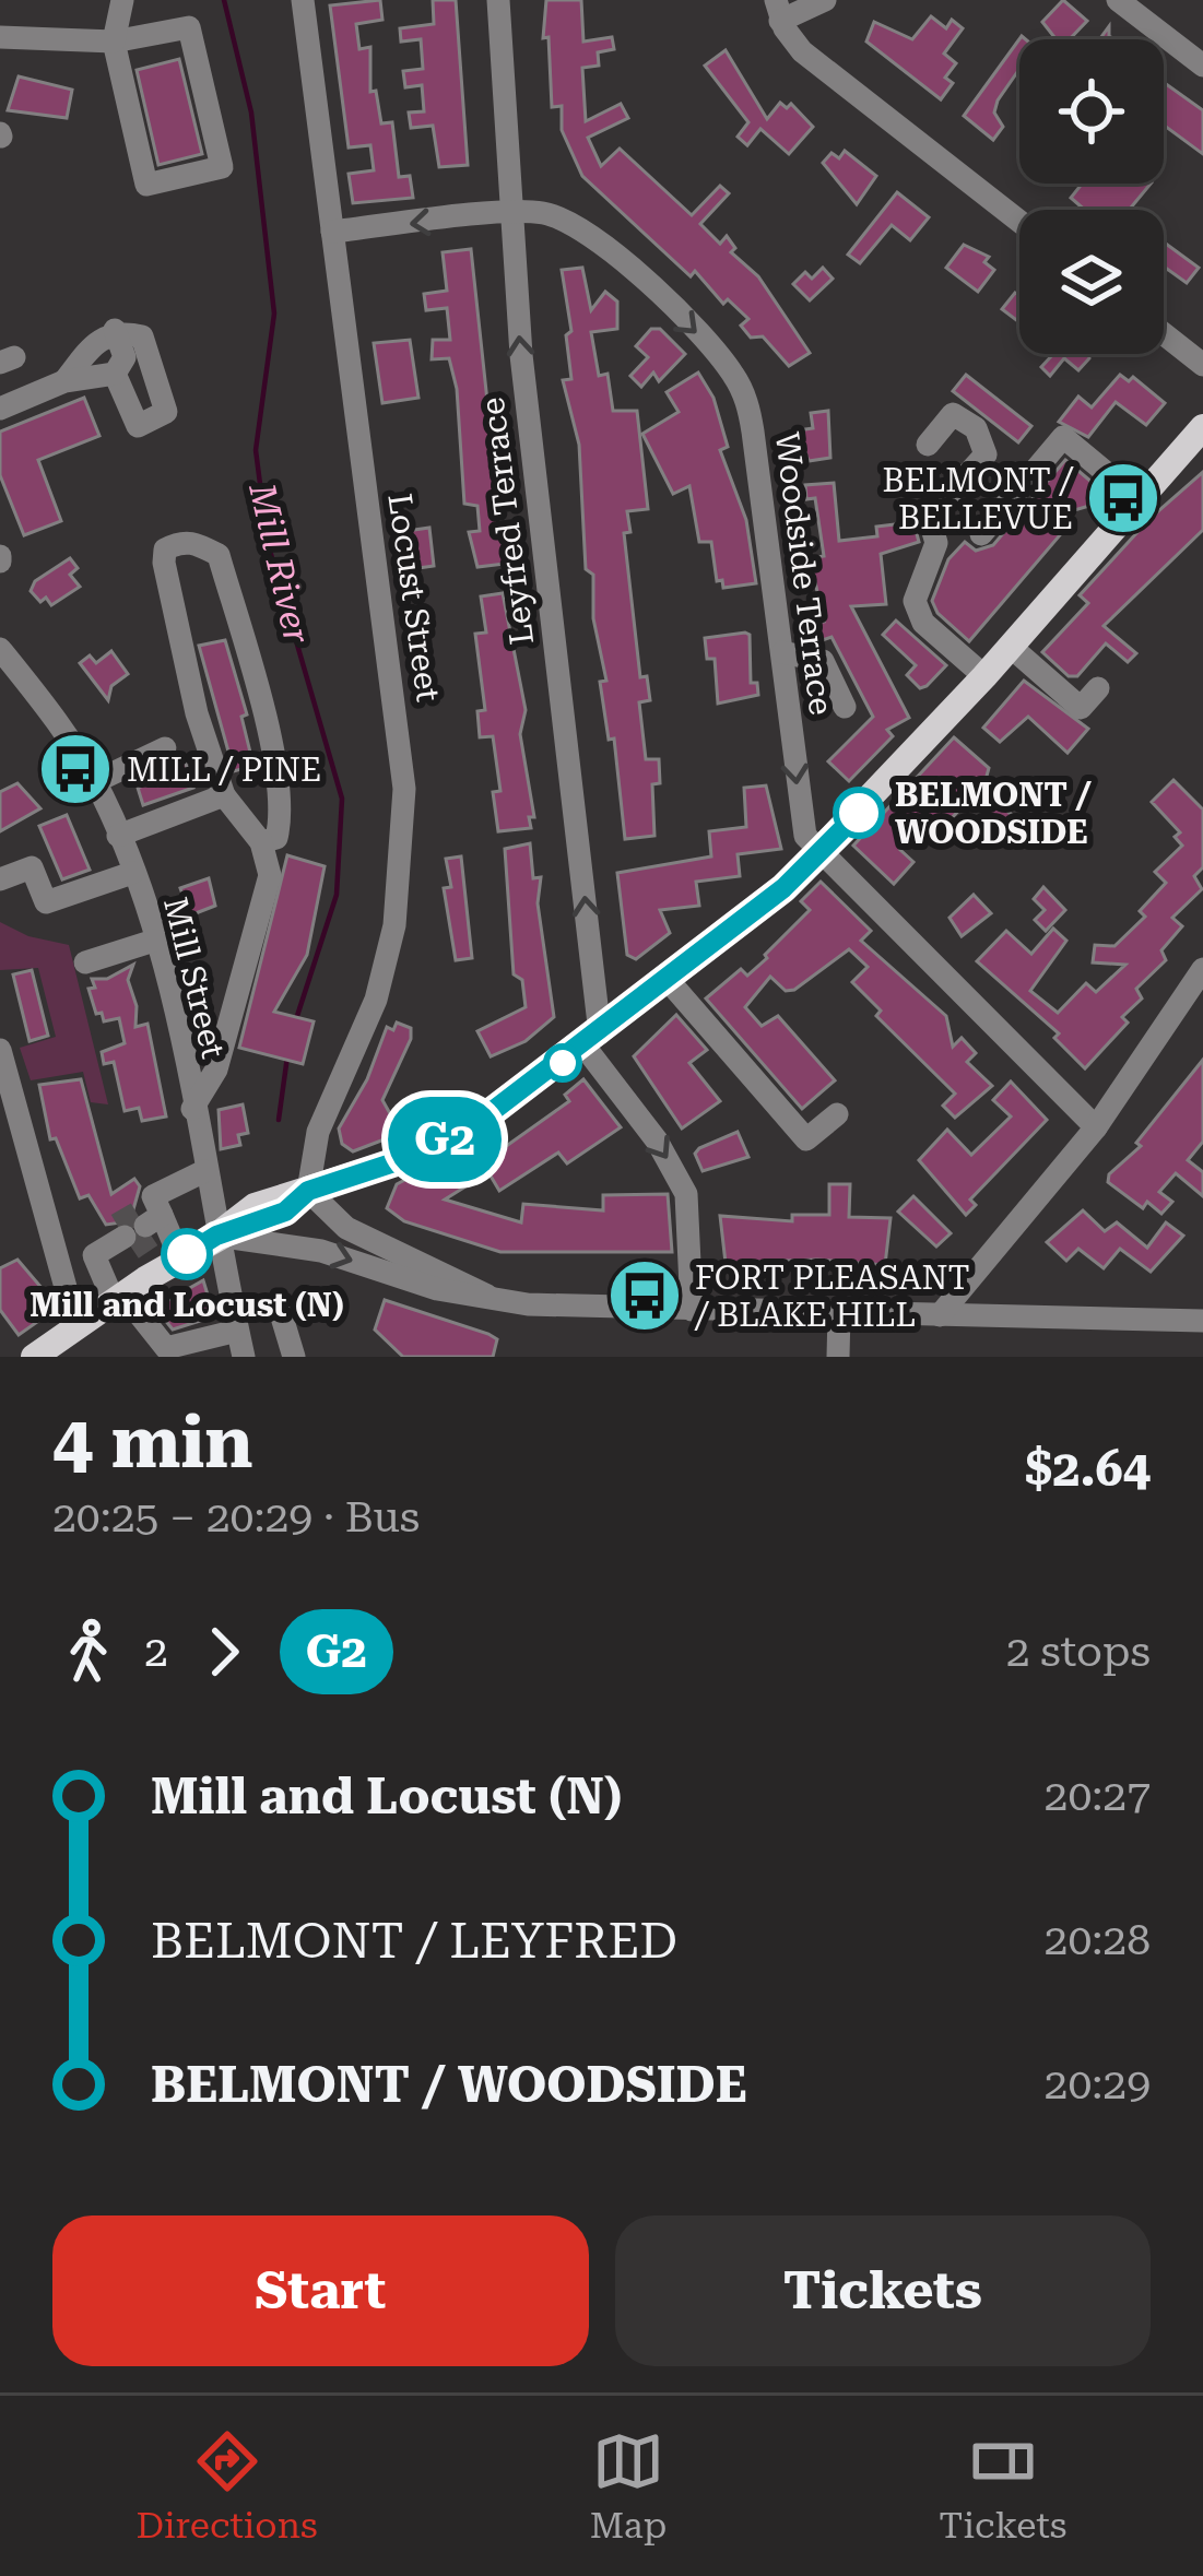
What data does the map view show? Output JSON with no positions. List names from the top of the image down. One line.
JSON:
{"streets":{"street":["Leyfred Terrace","Woodside Terrace","Locust Street","Mill Street"]},"crossings":[["Leyfred Terrace","Woodside Terrace"],["Woodside Terrace","Locust Street"]],"one_way":["Leyfred Terrace"],"water":["Mill River"],"places":{"bus stop":["BELMONT / BELLEVUE","MILL / PINE","FORT PLEASANT / BLAKE HILL"],"other":["BELMONT / WOODSIDE","Mill and Locust (N)"]},"lines":["bus line G2"],"page":{"on_map":"G2","heading":["4 min","20:25 – 20:29 · Bus","$2.64"],"legs":["2","G2","2 stops"],"list":[{"name":"Mill and Locust (N)","value":"20:27"},{"name":"BELMONT / LEYFRED","value":"20:28"},{"name":"BELMONT / WOODSIDE","value":"20:29"}],"buttons":["Start","Tickets"],"tabs":["Directions","Map","Tickets"]}}
